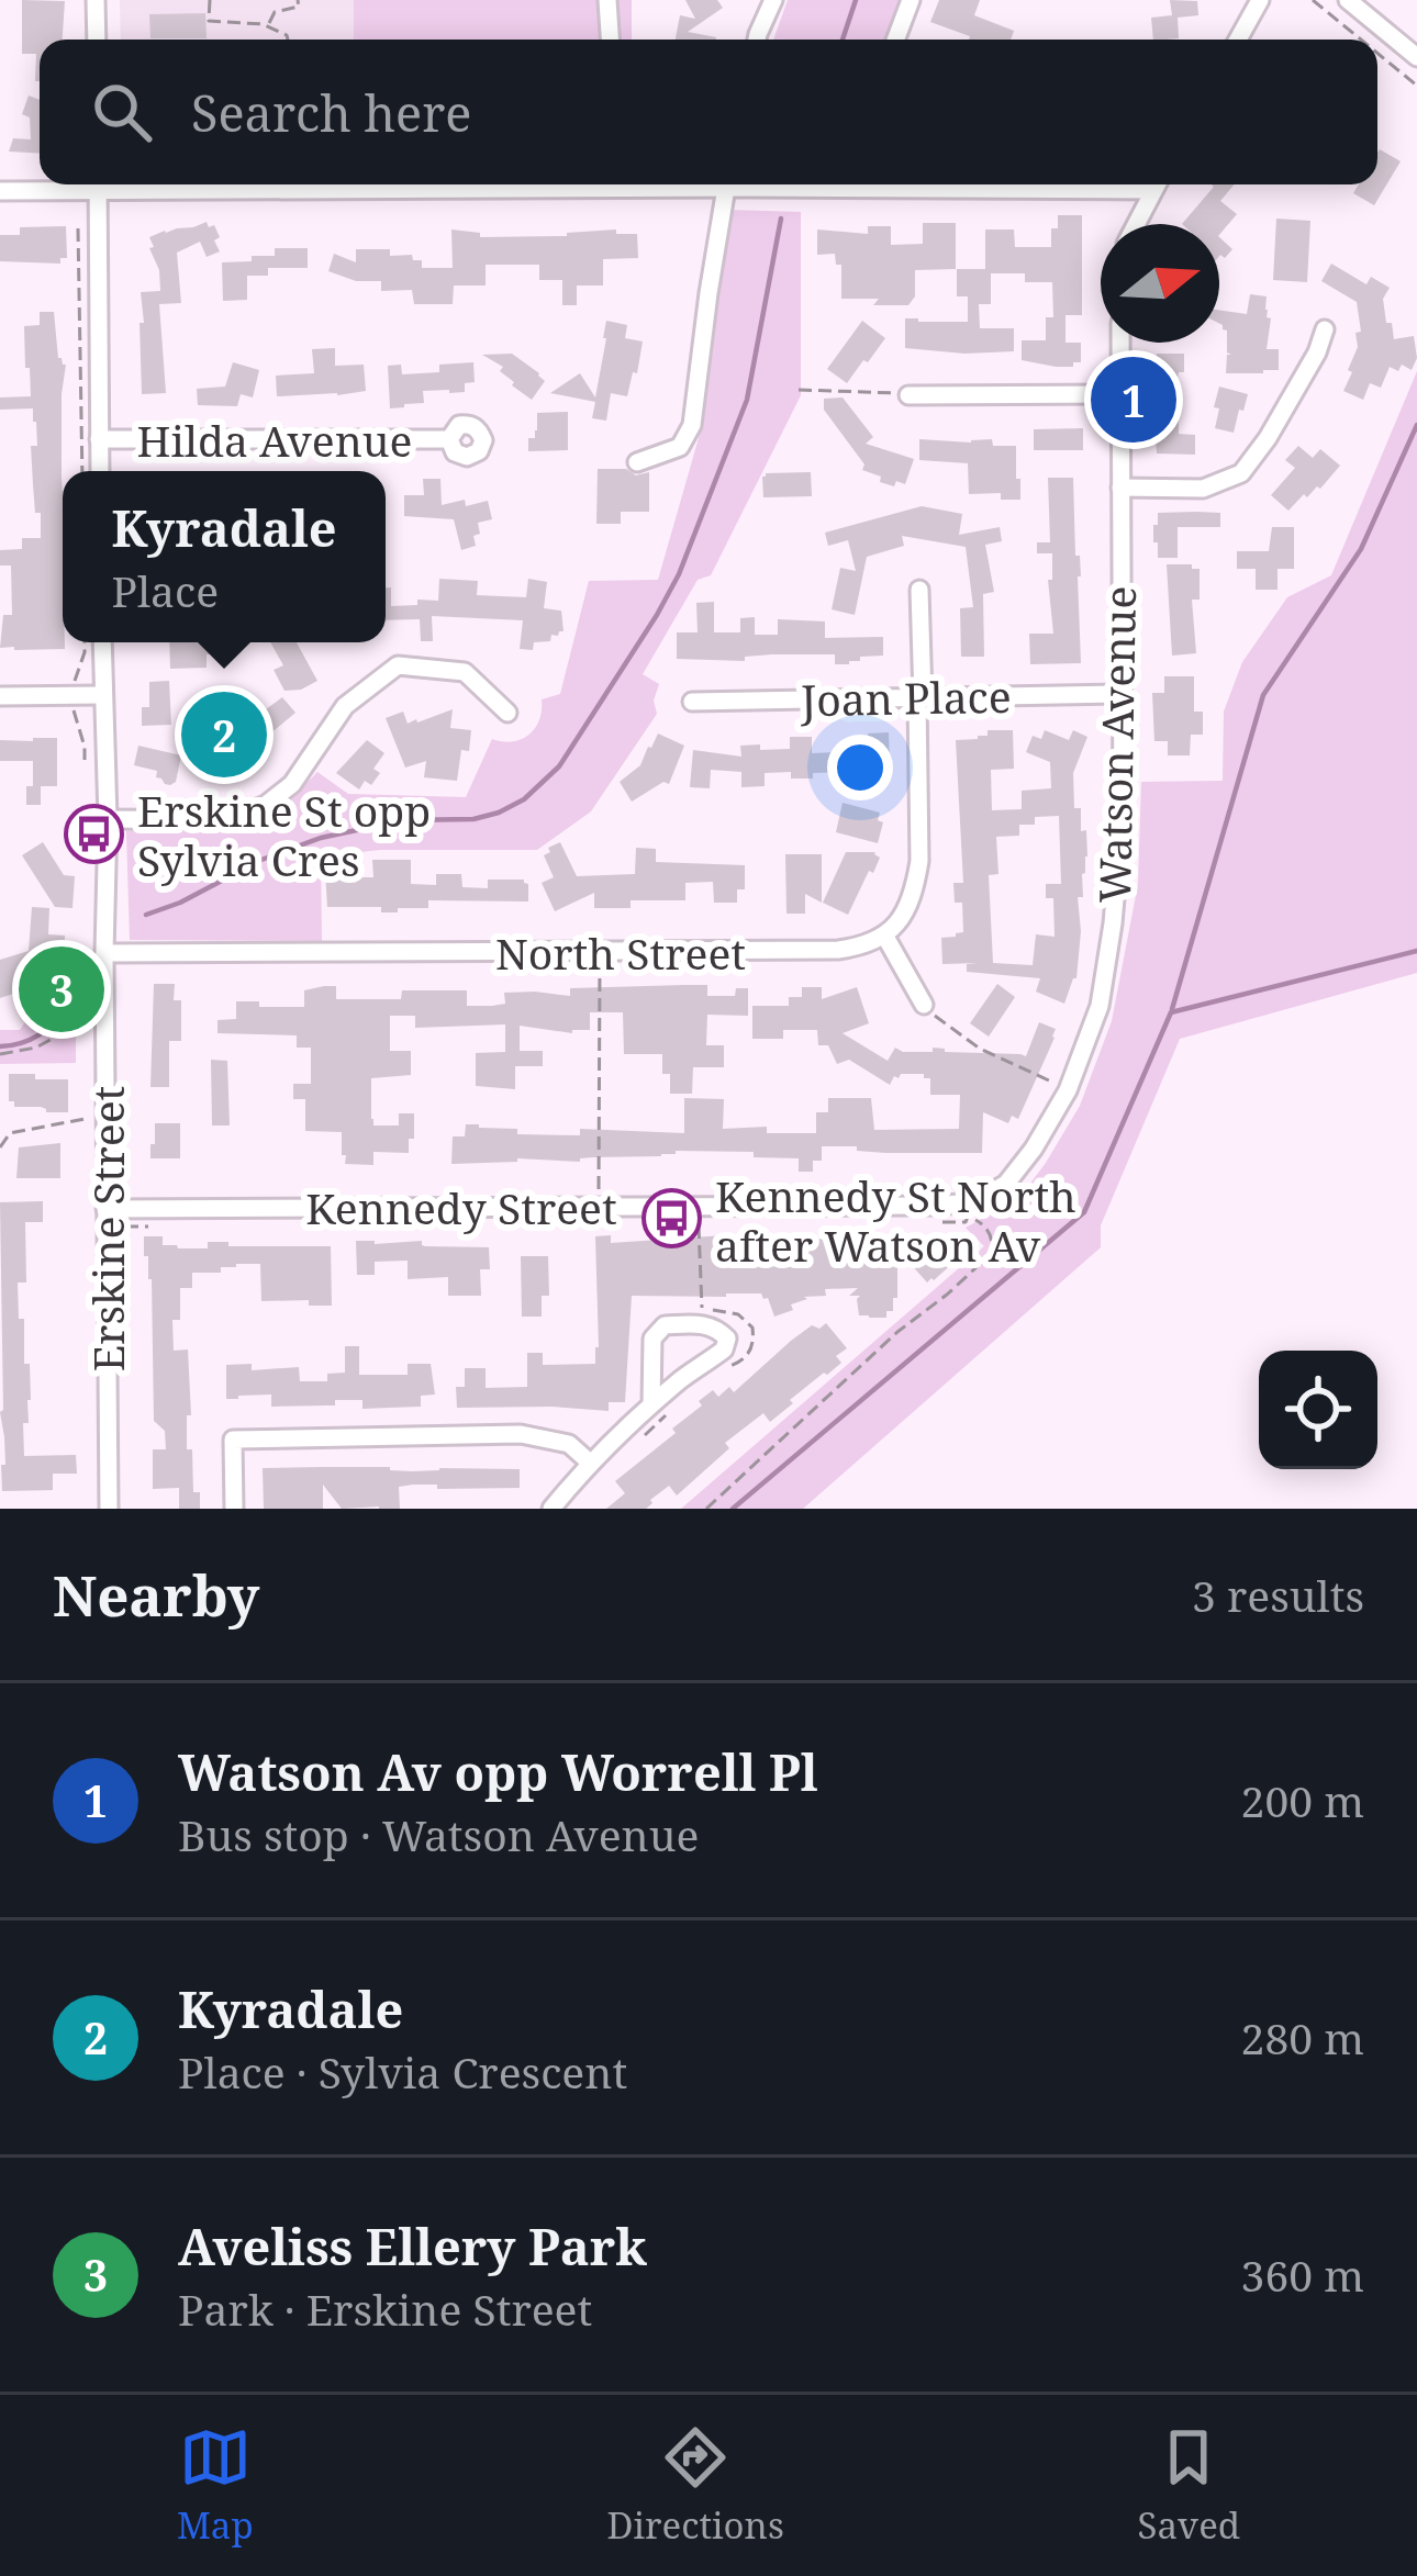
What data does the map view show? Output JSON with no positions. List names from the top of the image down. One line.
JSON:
{"streets":{"street":["Hilda Avenue","Joan Place","Watson Avenue","North Street","Kennedy Street","Erskine Street"]},"crossings":[["Joan Place","Watson Avenue"],["Watson Avenue","Kennedy Street"],["North Street","Erskine Street"],["Kennedy Street","Erskine Street"]],"places":{"bus stop":["Erskine St opp Sylvia Cres","Kennedy St North after Watson Av"]},"north":"right","page":{"search":"Search here","pins":["1","2","3"],"popup":["Kyradale","Place"],"heading":["Nearby","3 results"],"list":[{"mark":"1","name":"Watson Av opp Worrell Pl","note":"Bus stop · Watson Avenue","value":"200 m"},{"mark":"2","name":"Kyradale","note":"Place · Sylvia Crescent","value":"280 m"},{"mark":"3","name":"Aveliss Ellery Park","note":"Park · Erskine Street","value":"360 m"}],"nav":["Map","Directions","Saved"]}}
